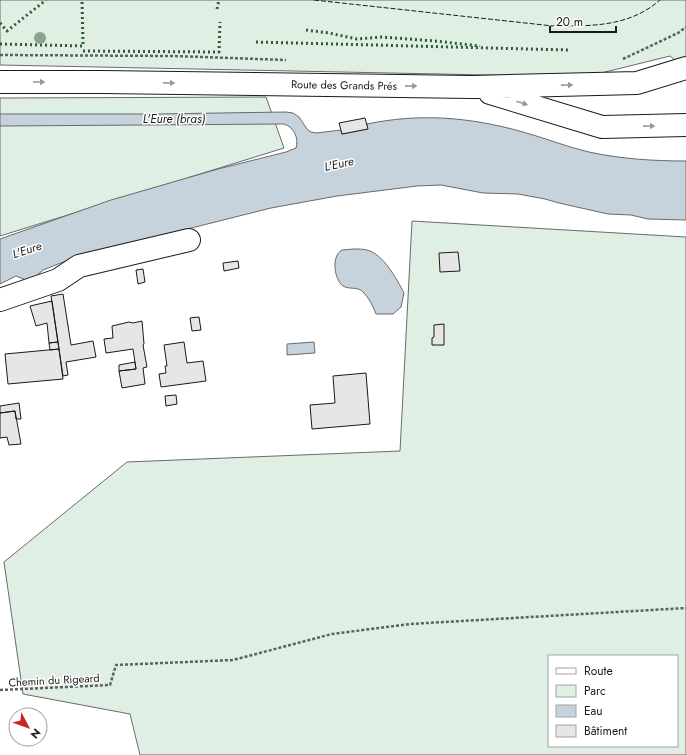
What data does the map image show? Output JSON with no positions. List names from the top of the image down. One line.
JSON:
{"streets":{"street":["Route des Grands Prés"],"path":["Chemin du Rigeard"]},"water":["L'Eure (bras)","L'Eure"],"legend":["Route","Parc","Eau","Bâtiment"],"scale_bar":"20 m","north":"bottom right"}
